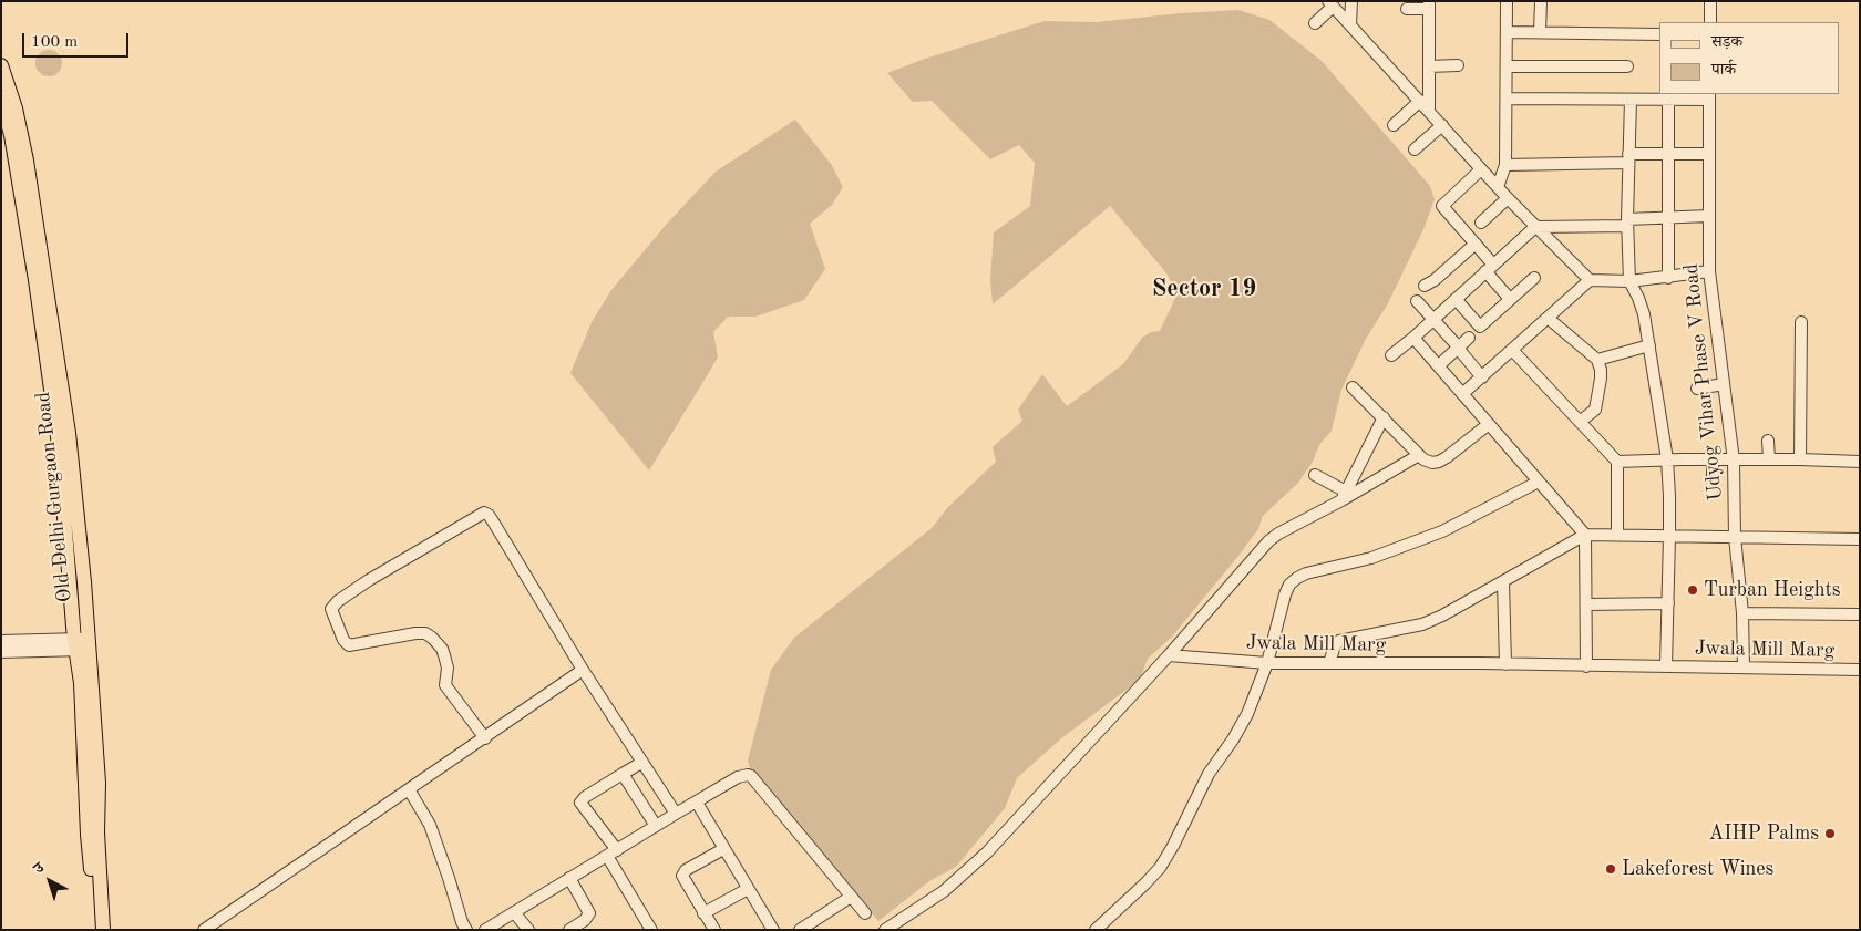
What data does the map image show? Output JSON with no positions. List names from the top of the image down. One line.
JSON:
{"streets":{"main road":["Old Delhi Gurgaon Road"],"street":["Udyog Vihar Phase V Road","Jwala Mill Marg"]},"crossings":[["Udyog Vihar Phase V Road","Jwala Mill Marg"]],"districts":["Sector 19"],"places":["Turban Heights","AIHP Palms","Lakeforest Wines"],"legend":["सड़क","पार्क"],"scale_bar":"100 m","north":"top left"}
